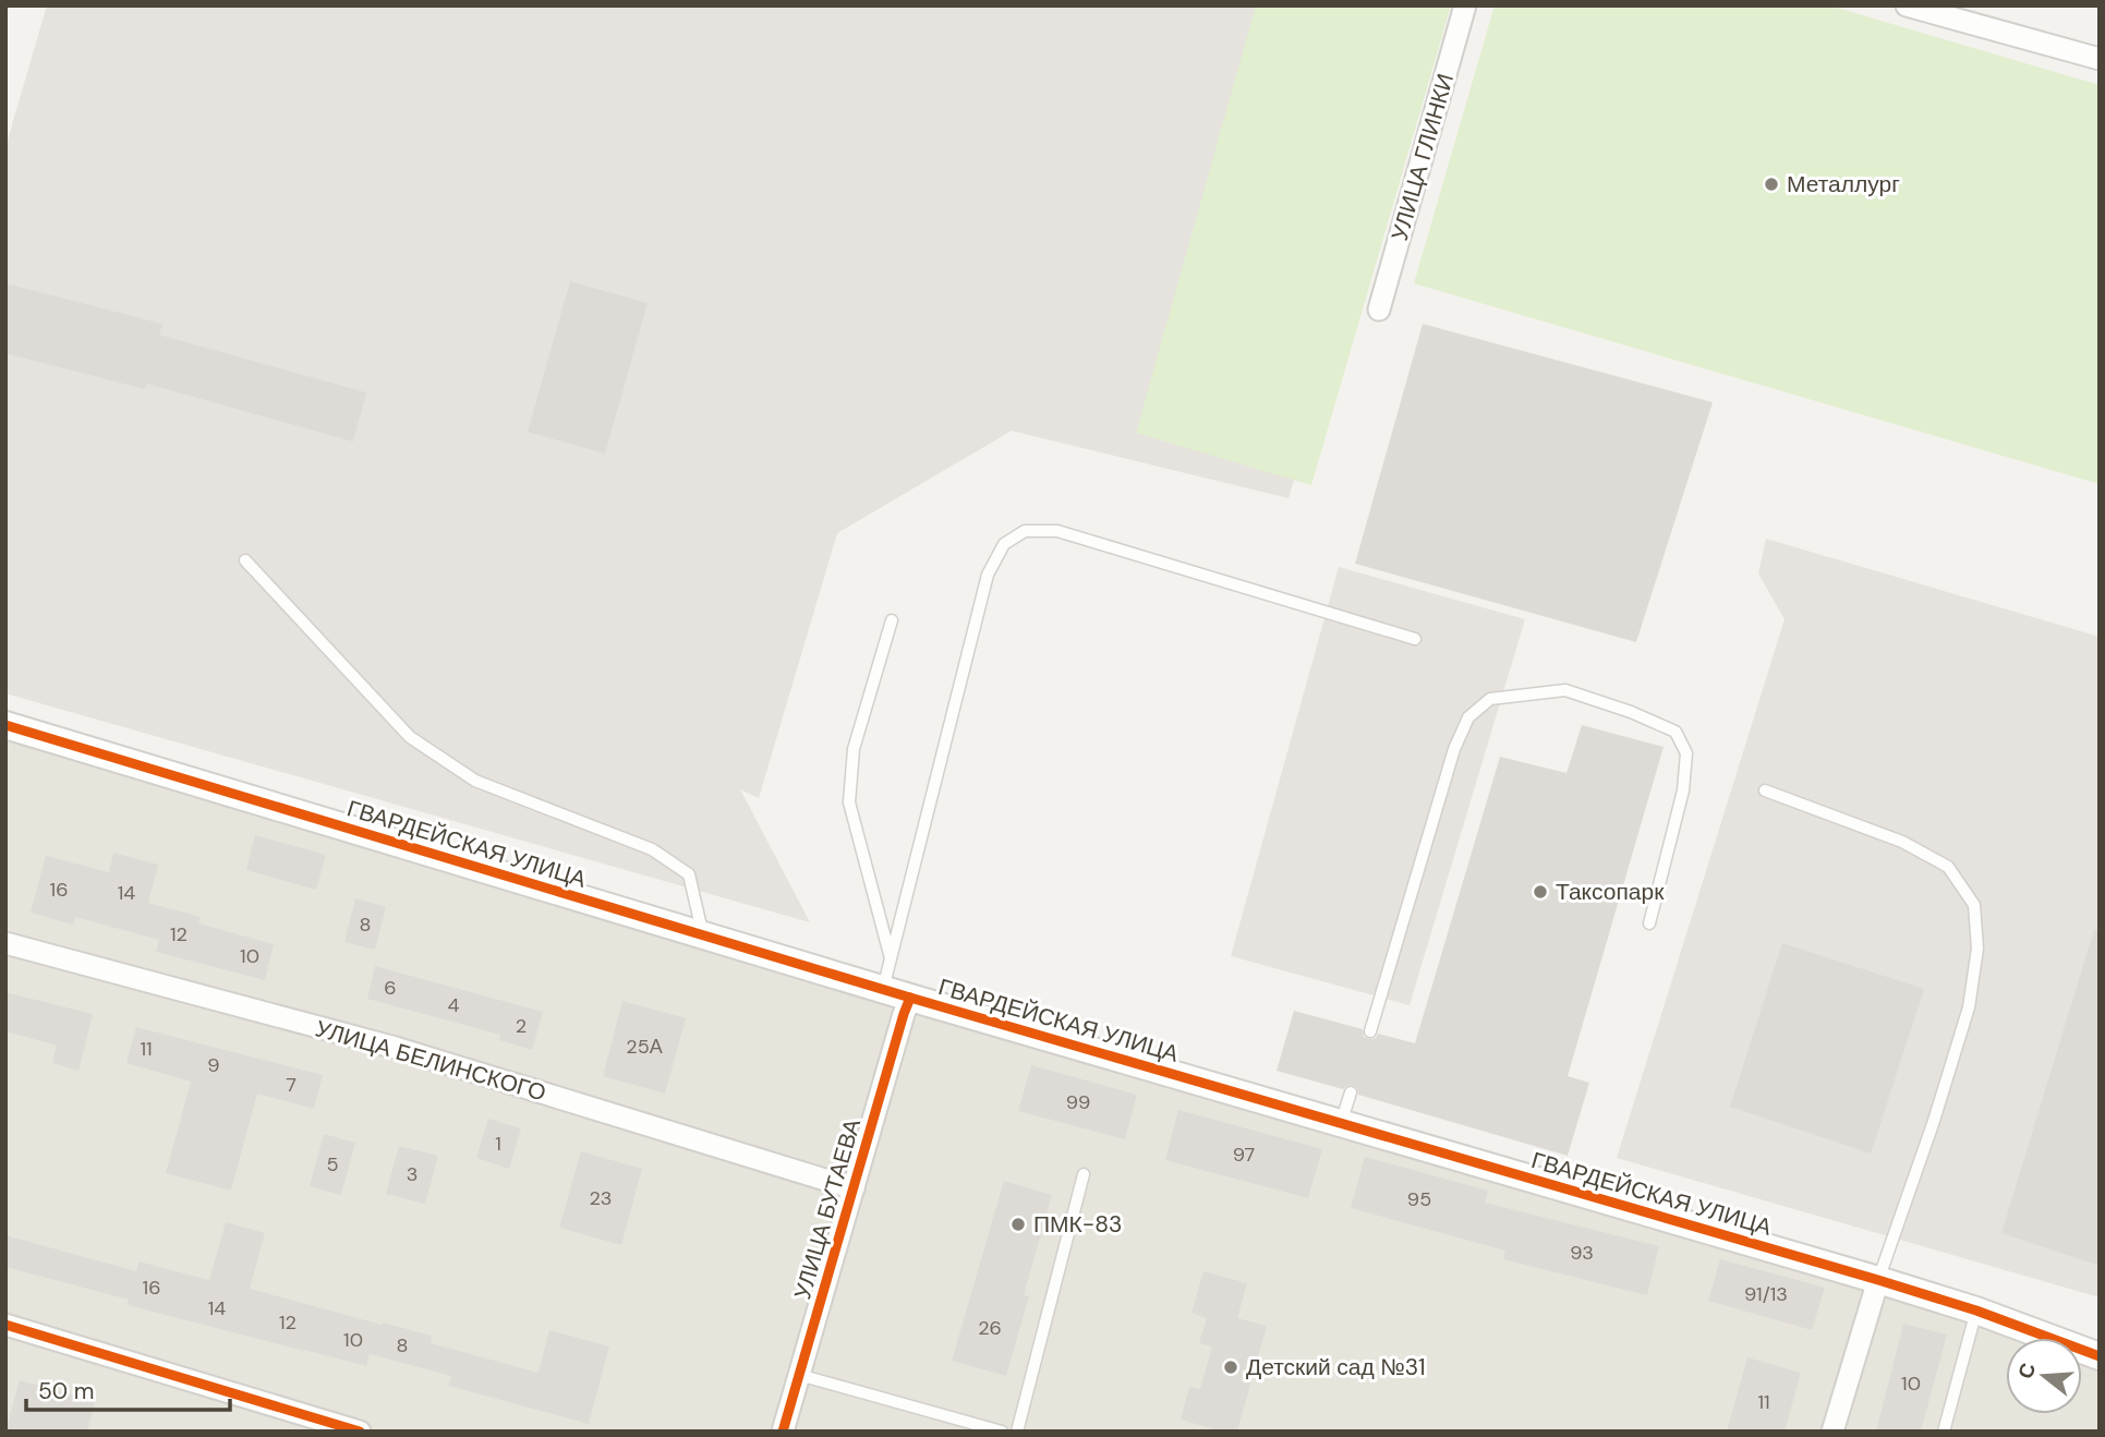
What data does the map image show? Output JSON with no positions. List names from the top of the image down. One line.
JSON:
{"streets":{"street":["УЛИЦА ГЛИНКИ","ГВАРДЕЙСКАЯ УЛИЦА","УЛИЦА БЕЛИНСКОГО","УЛИЦА БУТАЕВА"]},"crossings":[["ГВАРДЕЙСКАЯ УЛИЦА","УЛИЦА БУТАЕВА"],["УЛИЦА БЕЛИНСКОГО","УЛИЦА БУТАЕВА"]],"places":["Металлург","Таксопарк","ПМК-83","Детский сад №31"],"house_numbers":["16","14","8","12","10","6","4","2","25А","11","9","7","99","1","97","5","3","23","95","93","16","91/13","14","12","26","10","8","10","11"],"scale_bar":"50 m","north":"left"}
